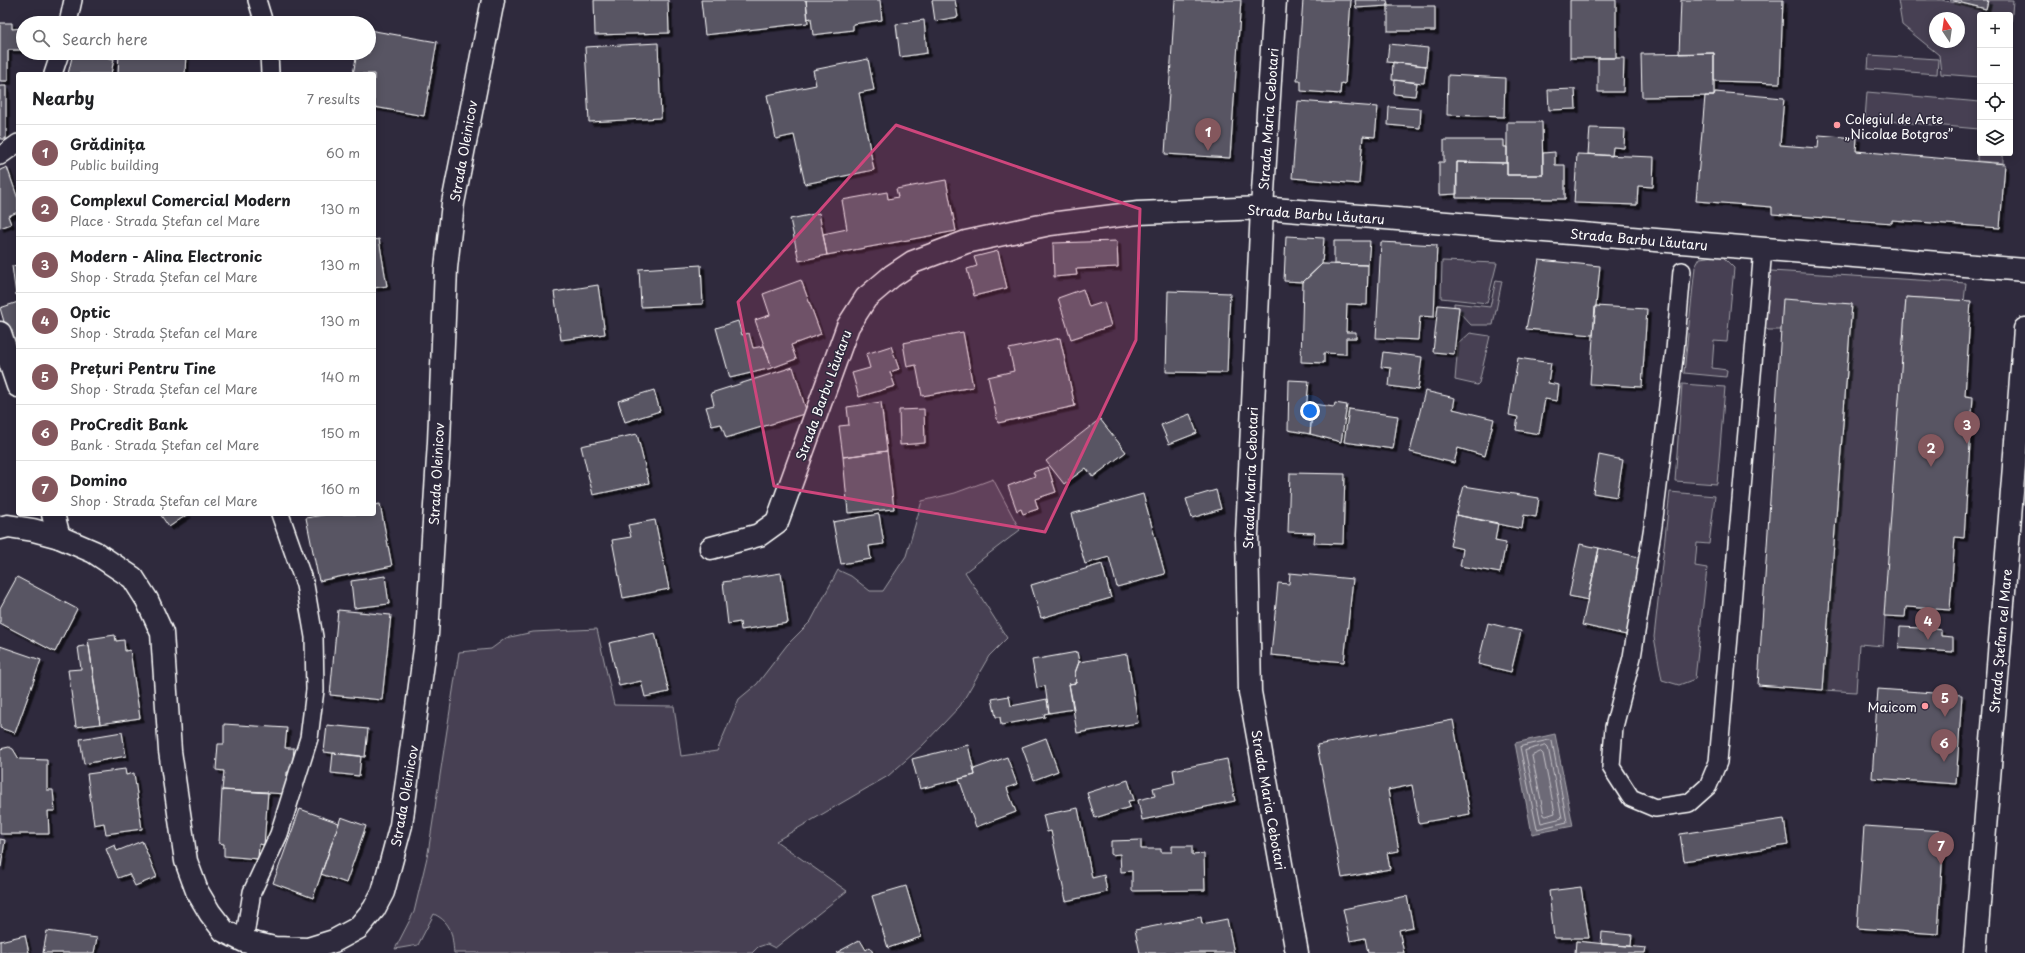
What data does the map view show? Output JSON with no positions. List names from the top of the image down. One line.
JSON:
{"streets":{"street":["Strada Maria Cebotari","Strada Oleinicov","Strada Barbu Lăutaru","Strada Ștefan cel Mare"]},"crossings":[["Strada Maria Cebotari","Strada Barbu Lăutaru"]],"places":["Colegiul de Arte „Nicolae Botgros”","Maicom"],"north":"top","page":{"map_buttons":["+","−"],"search":"Search here","heading":["Nearby","7 results"],"pins":["1","3","2","4","5","6","7"],"list":[{"mark":"1","name":"Grădinița","note":"Public building","value":"60 m"},{"mark":"2","name":"Complexul Comercial Modern","note":"Place · Strada Ștefan cel Mare","value":"130 m"},{"mark":"3","name":"Modern - Alina Electronic","note":"Shop · Strada Ștefan cel Mare","value":"130 m"},{"mark":"4","name":"Optic","note":"Shop · Strada Ștefan cel Mare","value":"130 m"},{"mark":"5","name":"Prețuri Pentru Tine","note":"Shop · Strada Ștefan cel Mare","value":"140 m"},{"mark":"6","name":"ProCredit Bank","note":"Bank · Strada Ștefan cel Mare","value":"150 m"},{"mark":"7","name":"Domino","note":"Shop · Strada Ștefan cel Mare","value":"160 m"}]}}
